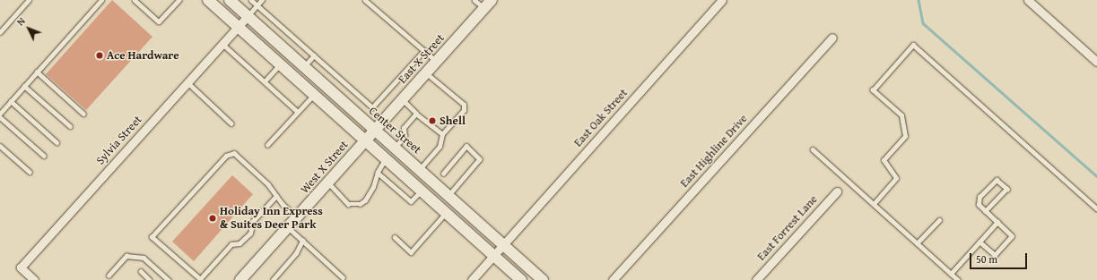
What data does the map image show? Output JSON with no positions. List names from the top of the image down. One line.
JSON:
{"streets":{"main road":["East X Street","Center Street","West X Street"],"street":["East Oak Street","Sylvia Street","East Highline Drive","East Forrest Lane"]},"crossings":[["East X Street","Center Street"],["East X Street","West X Street"],["East Oak Street","Center Street"],["Center Street","Sylvia Street"],["Center Street","West X Street"]],"places":["Ace Hardware","Shell","Holiday Inn Express & Suites Deer Park"],"scale_bar":"50 m","north":"top left"}
